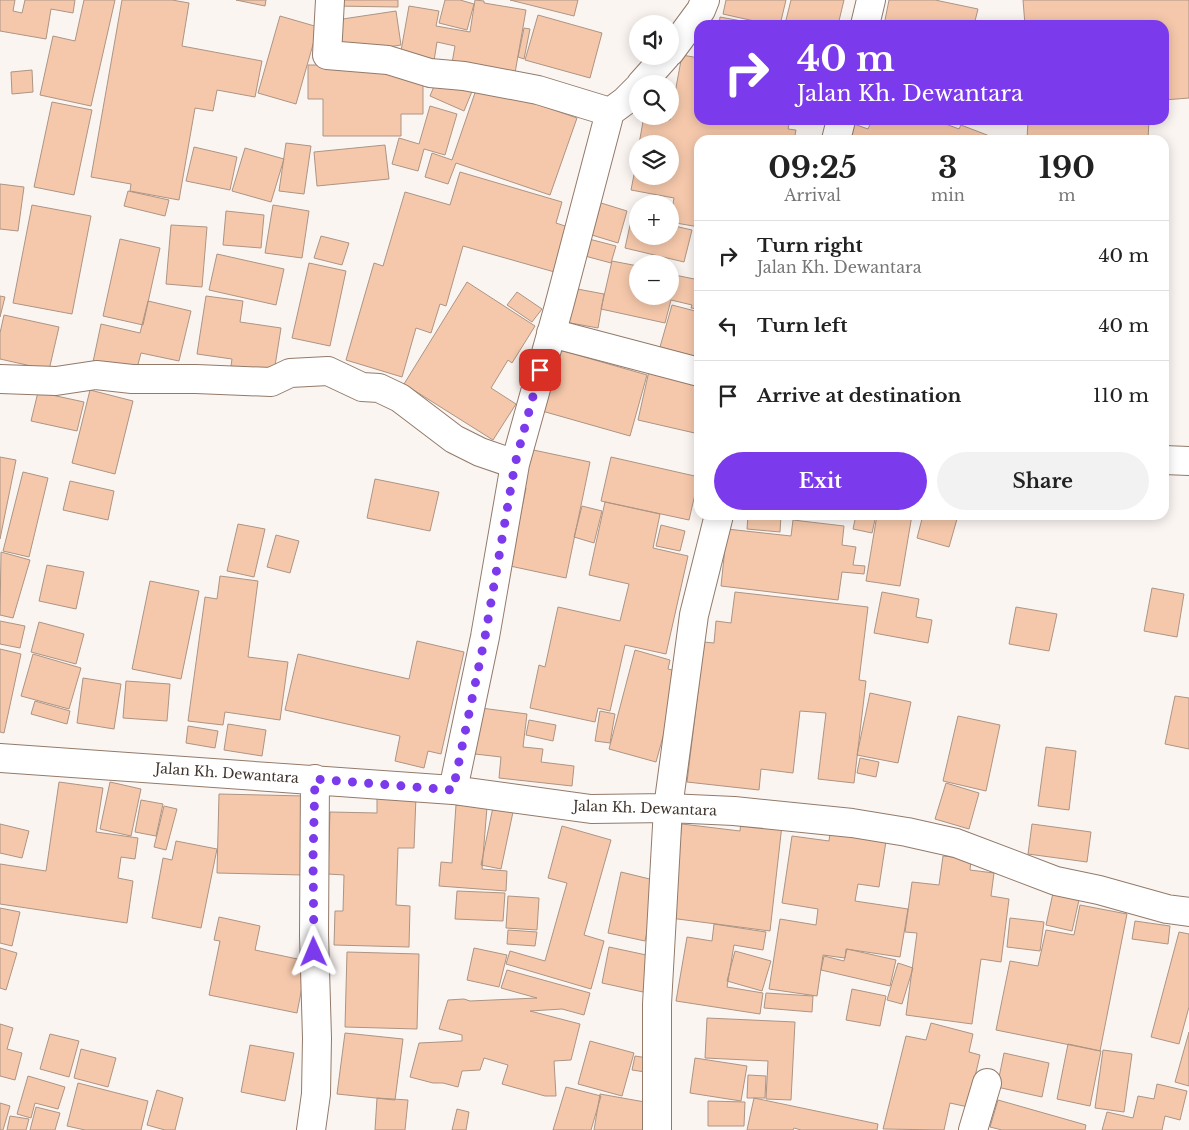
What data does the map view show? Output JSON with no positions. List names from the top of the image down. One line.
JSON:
{"streets":{"street":["Jalan Kh. Dewantara"]},"page":{"map_buttons":["+","−"],"turn":["40 m","Jalan Kh. Dewantara"],"eta":["09:25","Arrival","3","min","190","m"],"list":[{"name":"Turn right","note":"Jalan Kh. Dewantara","value":"40 m"},{"name":"Turn left","value":"40 m"},{"name":"Arrive at destination","value":"110 m"}],"buttons":["Exit","Share"]}}
